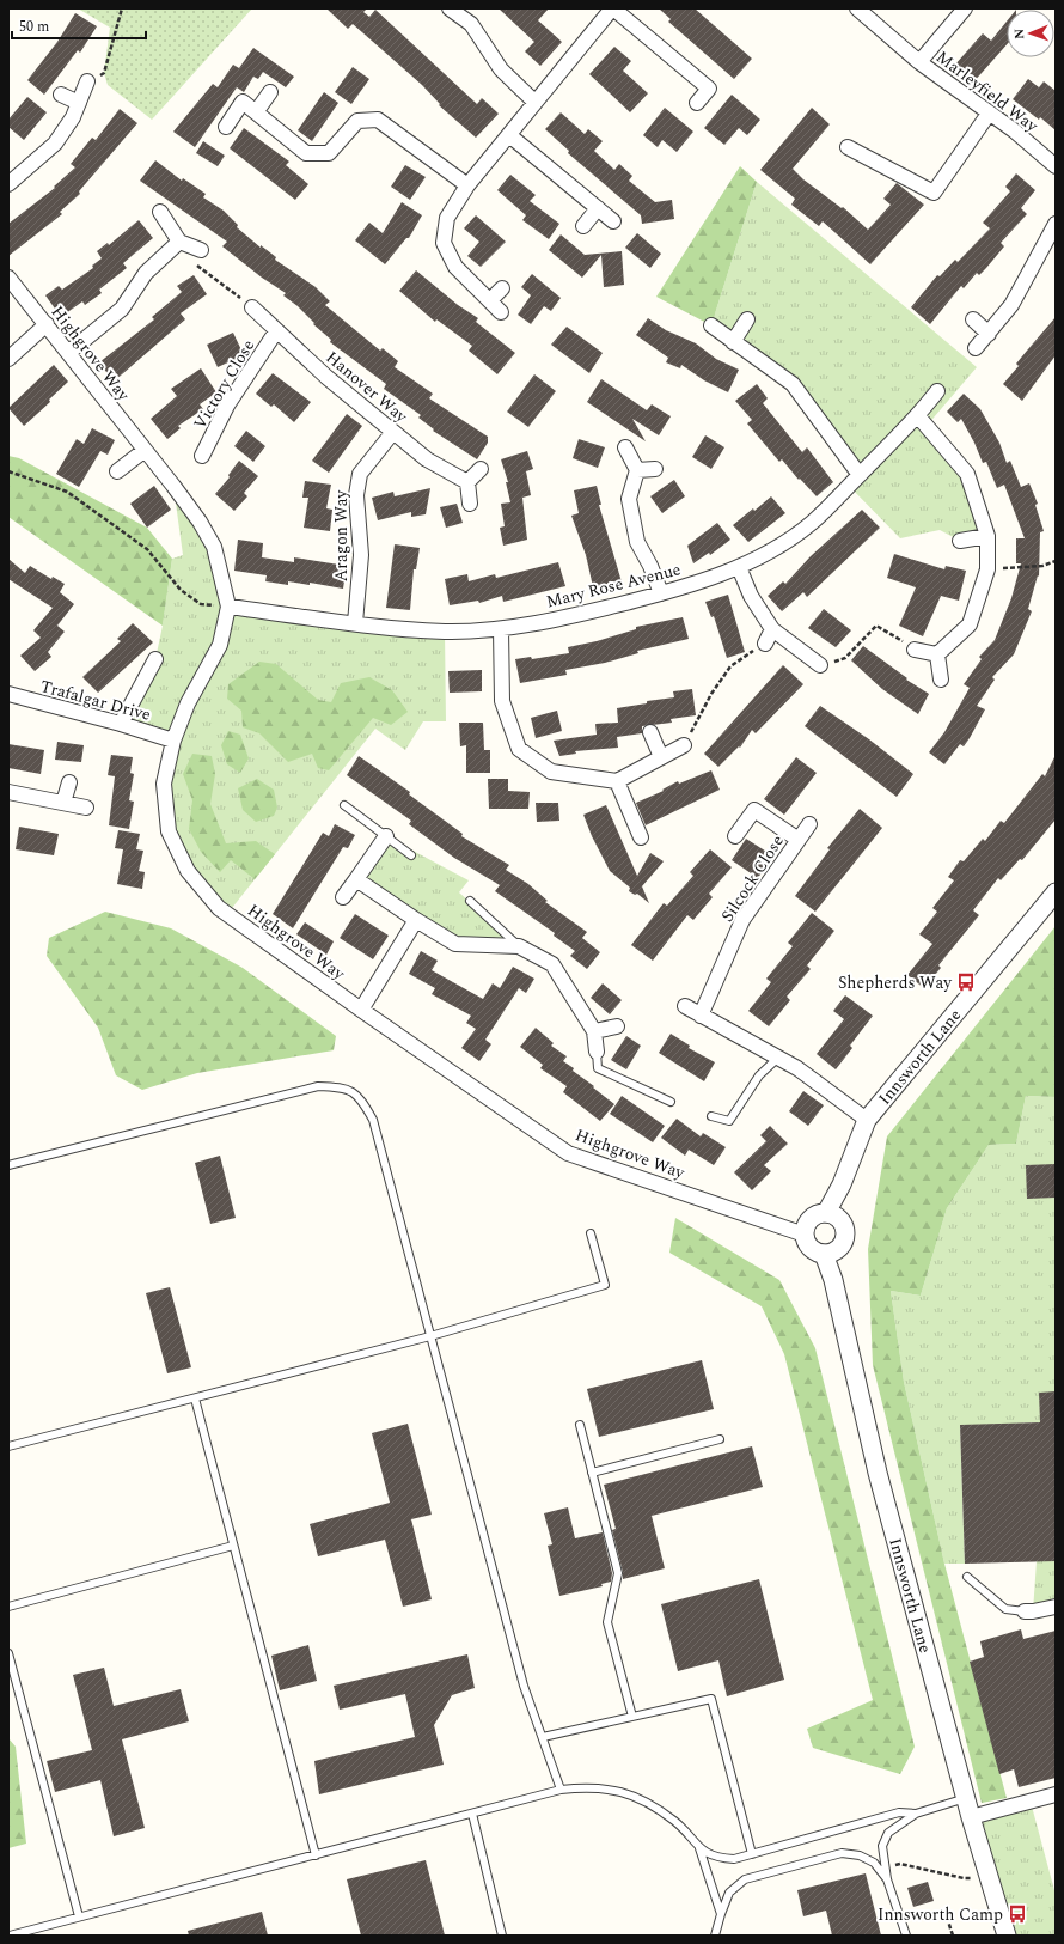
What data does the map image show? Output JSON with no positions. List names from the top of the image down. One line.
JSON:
{"streets":{"street":["Marleyfield Way","Highgrove Way","Victory Close","Hanover Way","Aragon Way","Mary Rose Avenue","Trafalgar Drive","Silcock Close","Innsworth Lane"]},"crossings":[["Highgrove Way","Mary Rose Avenue"],["Highgrove Way","Trafalgar Drive"],["Highgrove Way","Innsworth Lane"],["Victory Close","Hanover Way"],["Hanover Way","Aragon Way"],["Aragon Way","Mary Rose Avenue"]],"places":{"bus stop":["Shepherds Way","Innsworth Camp"]},"scale_bar":"50 m","north":"left"}
